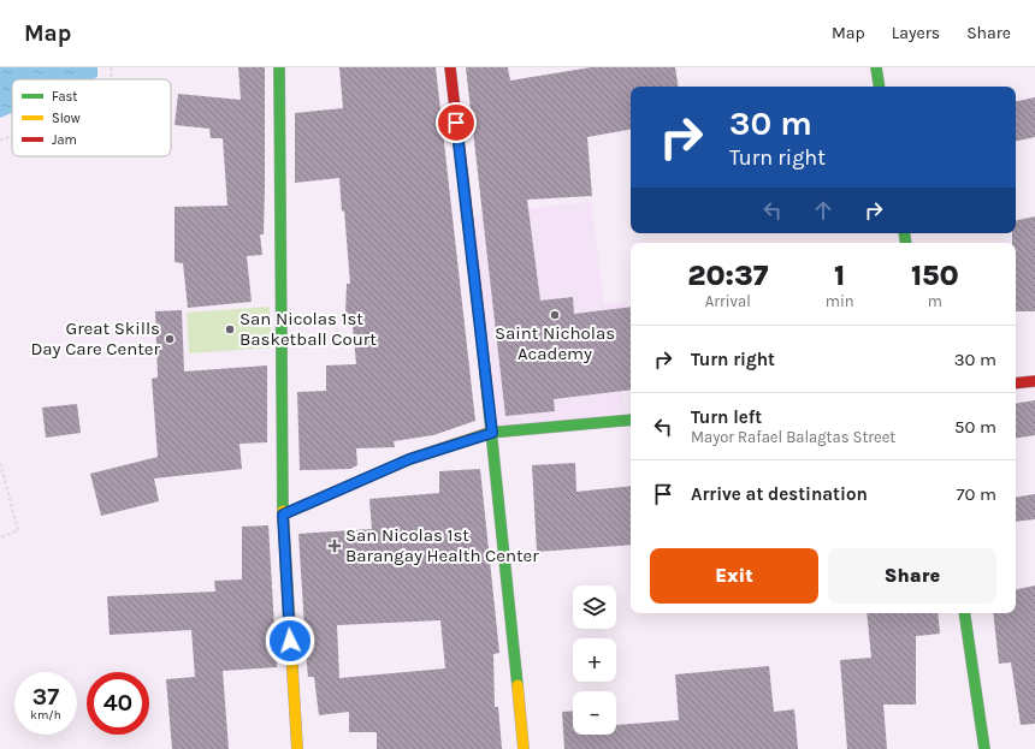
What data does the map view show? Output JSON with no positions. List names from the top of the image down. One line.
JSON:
{"places":{"other":["Saint Nicholas Academy","San Nicolas 1st Basketball Court","Great Skills Day Care Center"],"health":["San Nicolas 1st Barangay Health Center"]},"legend":["Fast","Slow","Jam"],"page":{"header":"Map","nav":["Map","Layers","Share"],"turn":["30 m","Turn right"],"eta":["20:37","Arrival","1","min","150","m"],"list":[{"name":"Turn right","value":"30 m"},{"name":"Turn left","note":"Mayor Rafael Balagtas Street","value":"50 m"},{"name":"Arrive at destination","value":"70 m"}],"buttons":["Exit","Share"],"map_buttons":["+","−"],"speed":"37 km/h","limit":"40"}}
